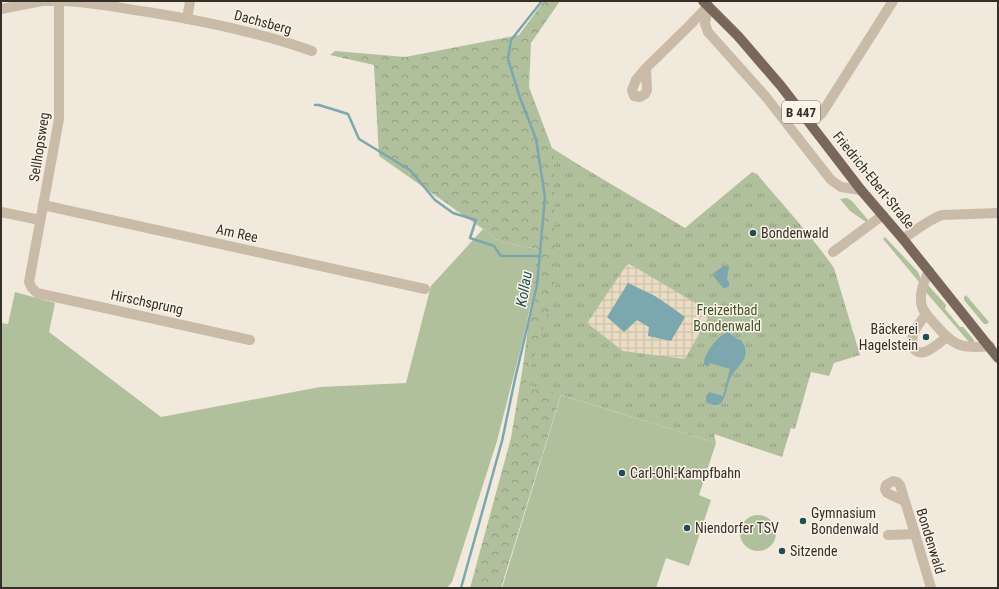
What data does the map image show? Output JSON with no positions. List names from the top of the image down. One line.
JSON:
{"streets":{"main road":["B 447","Friedrich-Ebert-Straße"],"street":["Dachsberg","Sellhopsweg","Am Ree","Hirschsprung","Bondenwald"]},"crossings":[["Sellhopsweg","Am Ree"],["Sellhopsweg","Hirschsprung"]],"water":["Kollau"],"parks":["Freizeitbad Bondenwald"],"places":["Bondenwald","Bäckerei Hagelstein","Carl-Ohl-Kampfbahn","Gymnasium Bondenwald","Niendorfer TSV","Sitzende"]}
